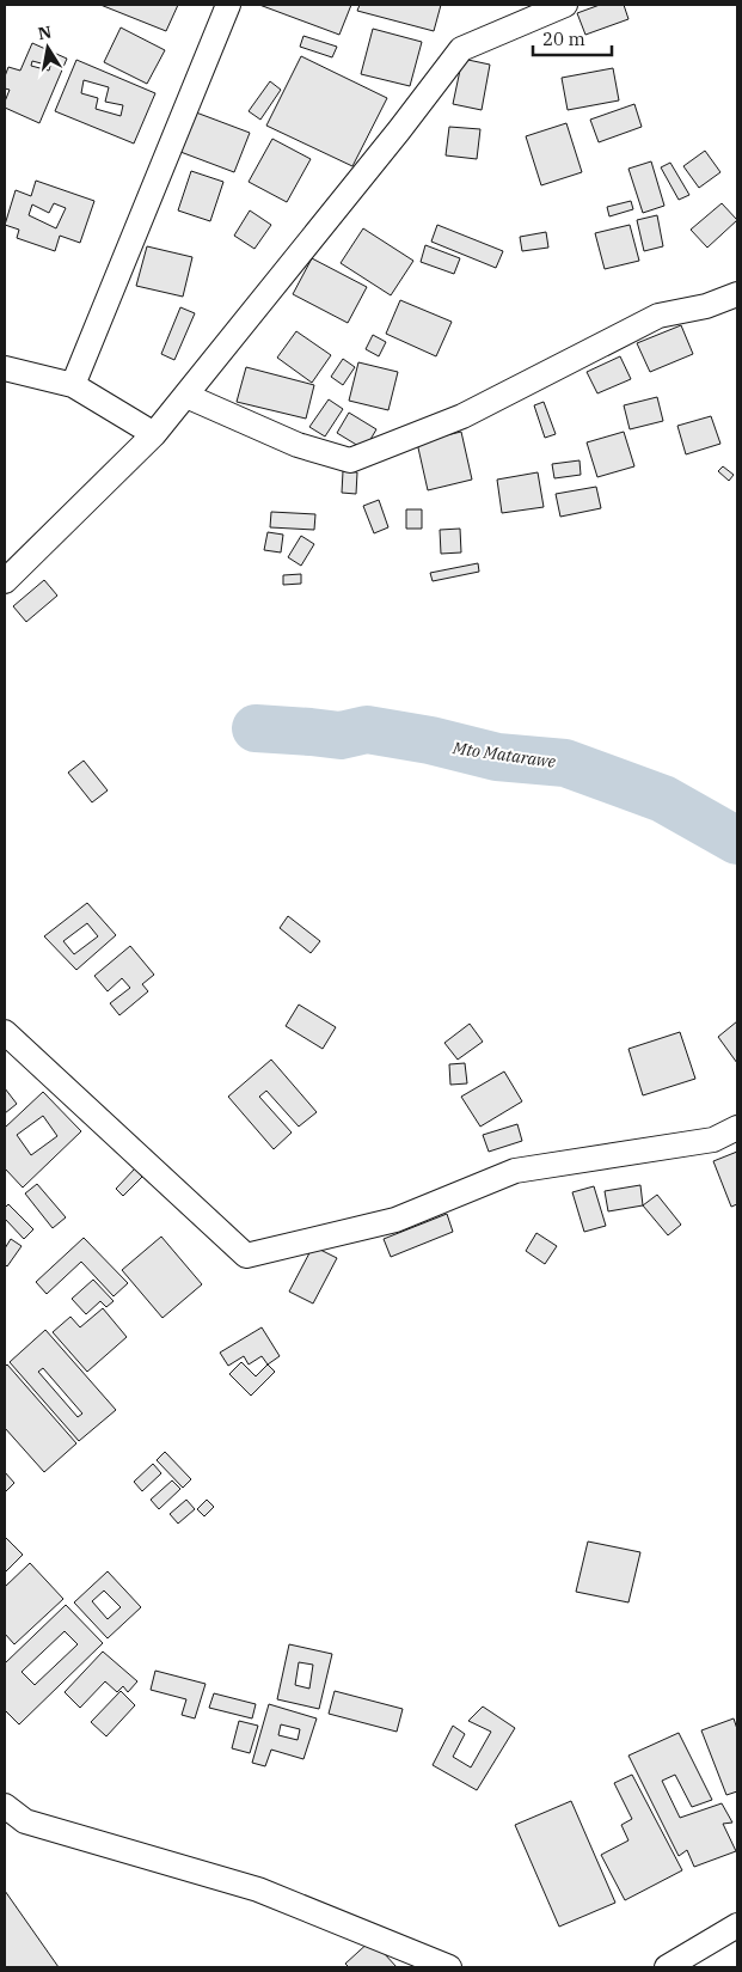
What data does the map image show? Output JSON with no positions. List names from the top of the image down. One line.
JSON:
{"water":["Mto Matarawe"],"scale_bar":"20 m","north":"top"}
